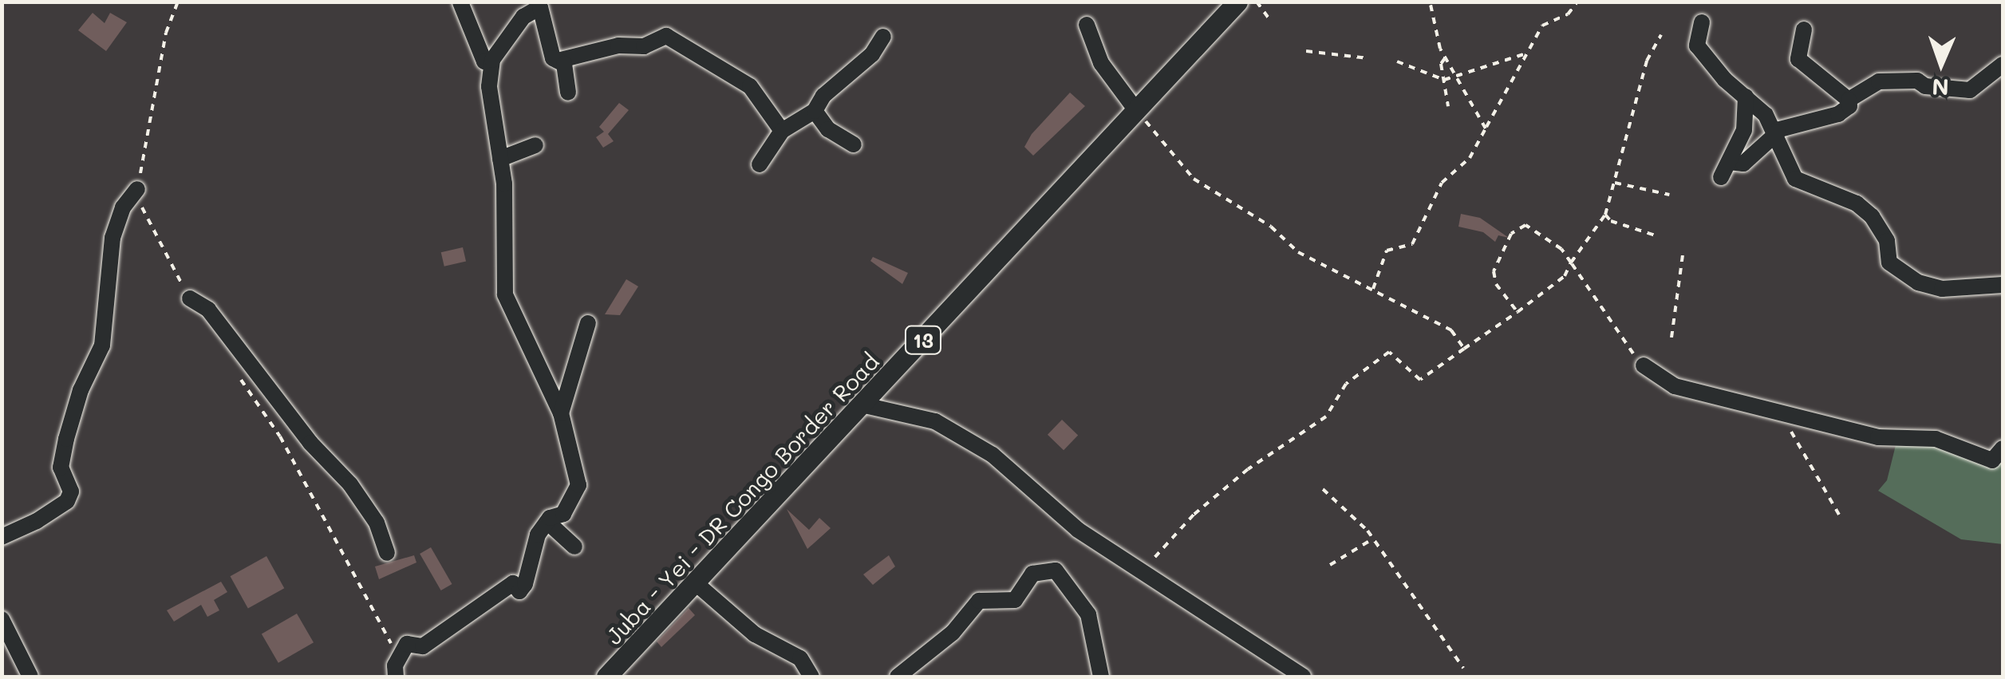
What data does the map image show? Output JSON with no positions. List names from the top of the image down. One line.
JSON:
{"streets":{"main road":["13","Juba - Yei - DR Congo Border Road"]},"north":"bottom"}
